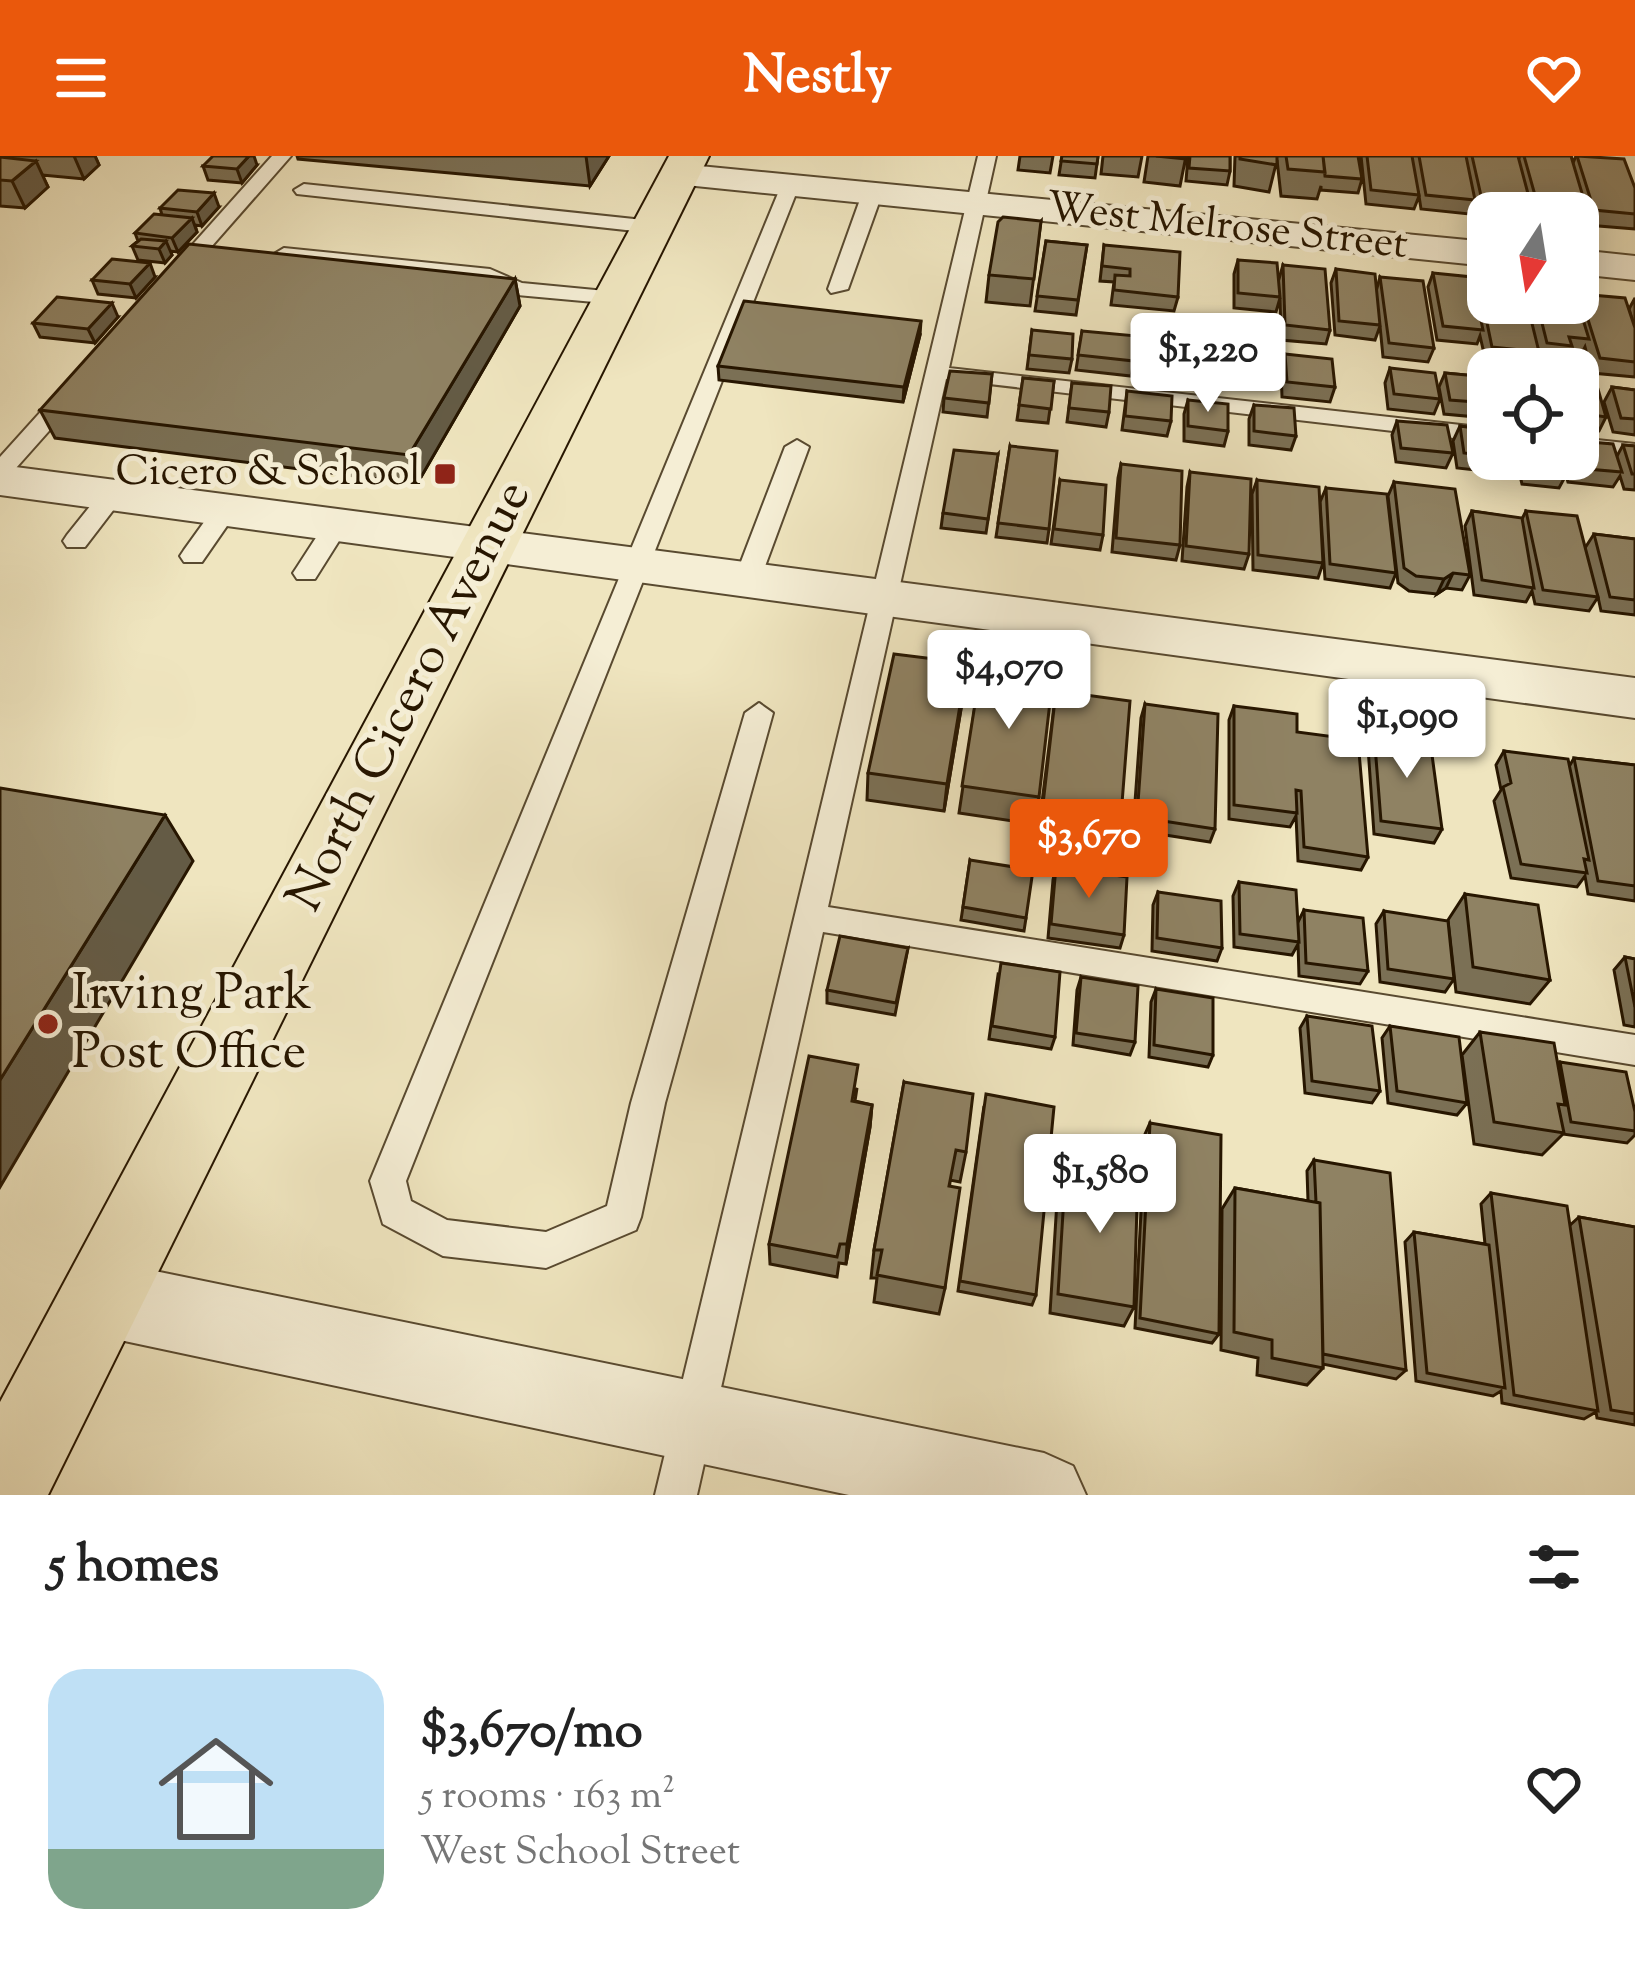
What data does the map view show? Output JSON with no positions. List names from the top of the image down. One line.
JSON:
{"streets":{"main road":["North Cicero Avenue"],"street":["West Melrose Street"]},"crossings":[["West Melrose Street","North Cicero Avenue"]],"places":{"transit":["Cicero & School"],"other":["Irving Park Post Office"]},"north":"bottom","page":{"header":"Nestly","price":["$1,220","$4,070","$1,090","$3,670","$1,580"],"heading":"5 homes","list":[{"name":"$3,670/mo","note":"5 rooms · 163 m² · West School Street"}]}}
